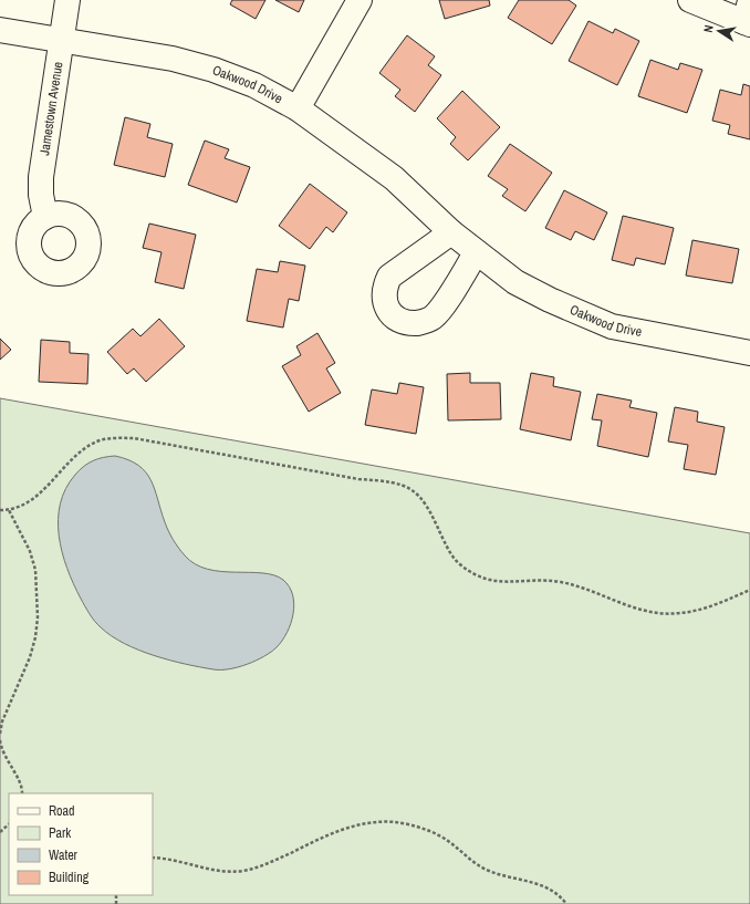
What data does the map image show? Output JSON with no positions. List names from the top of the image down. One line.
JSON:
{"streets":{"street":["Oakwood Drive","Jamestown Avenue"]},"crossings":[["Oakwood Drive","Jamestown Avenue"]],"legend":["Road","Park","Water","Building"],"north":"left"}
